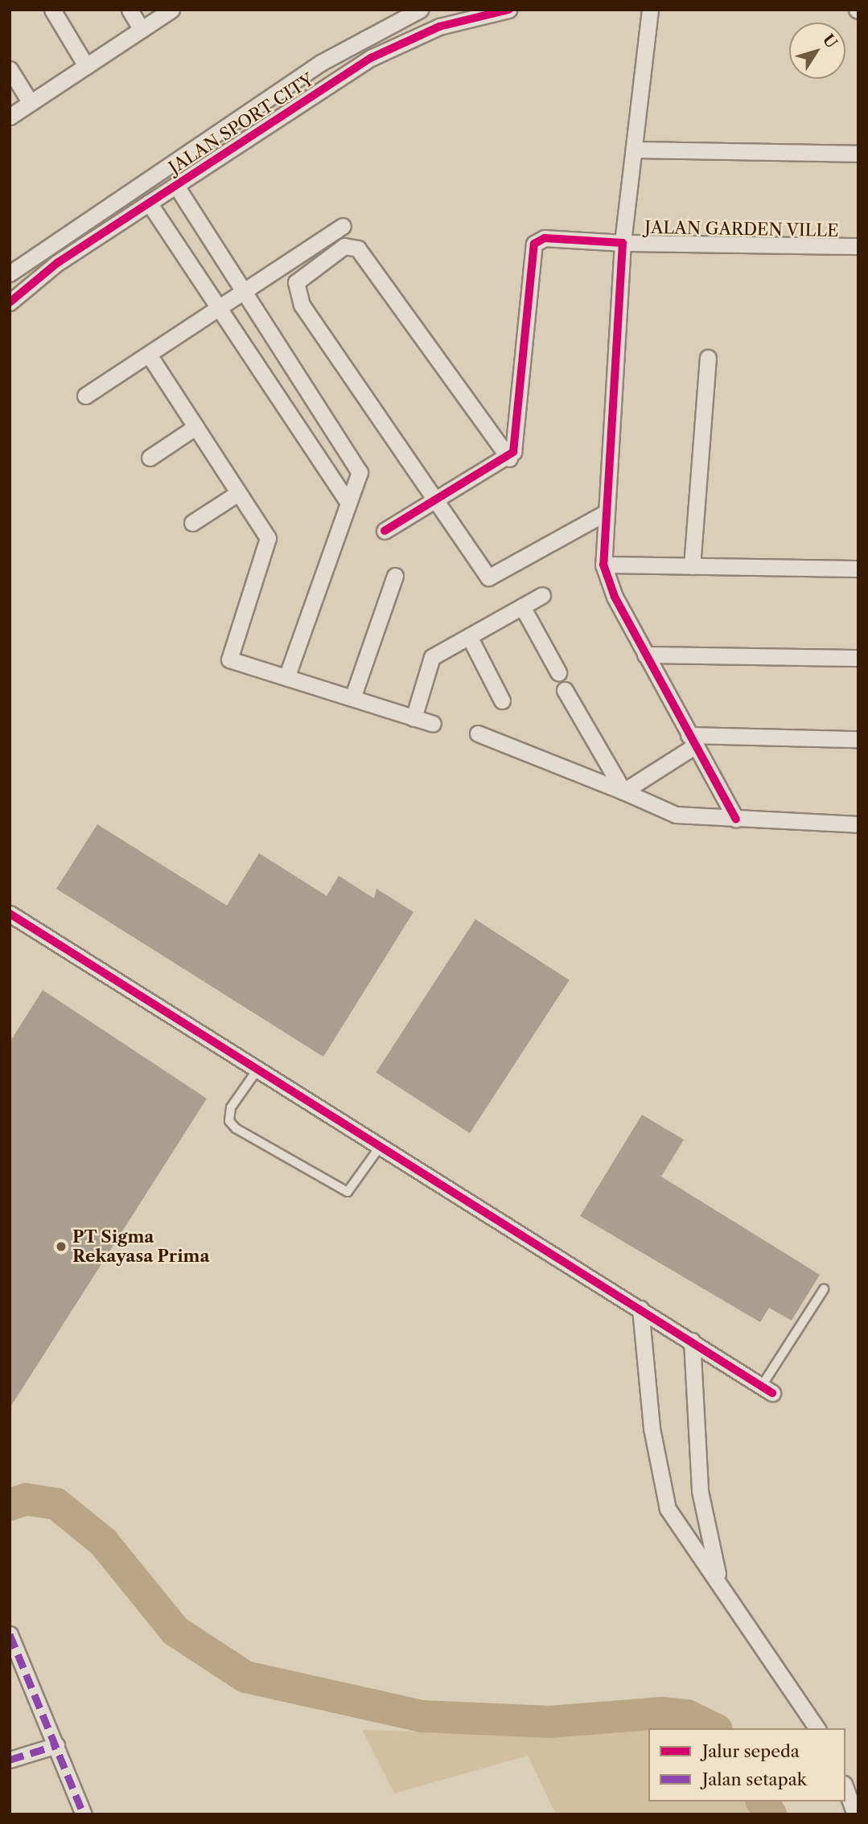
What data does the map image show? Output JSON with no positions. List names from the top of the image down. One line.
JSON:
{"streets":{"street":["JALAN SPORT CITY","JALAN GARDEN VILLE"]},"places":["PT Sigma Rekayasa Prima"],"legend":["Jalur sepeda","Jalan setapak"],"north":"top right"}
